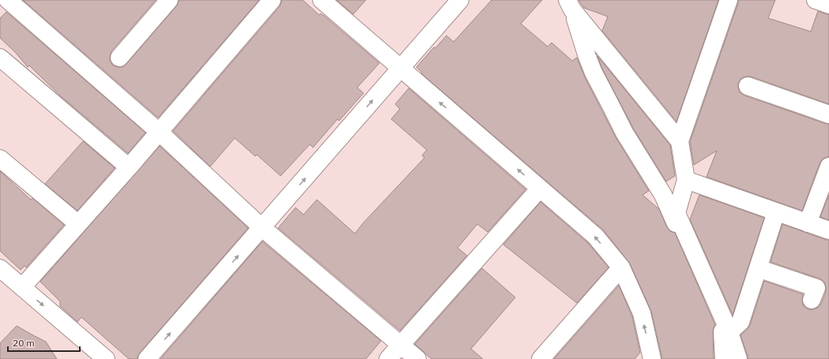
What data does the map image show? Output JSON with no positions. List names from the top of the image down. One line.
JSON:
{"scale_bar":"20 m"}
